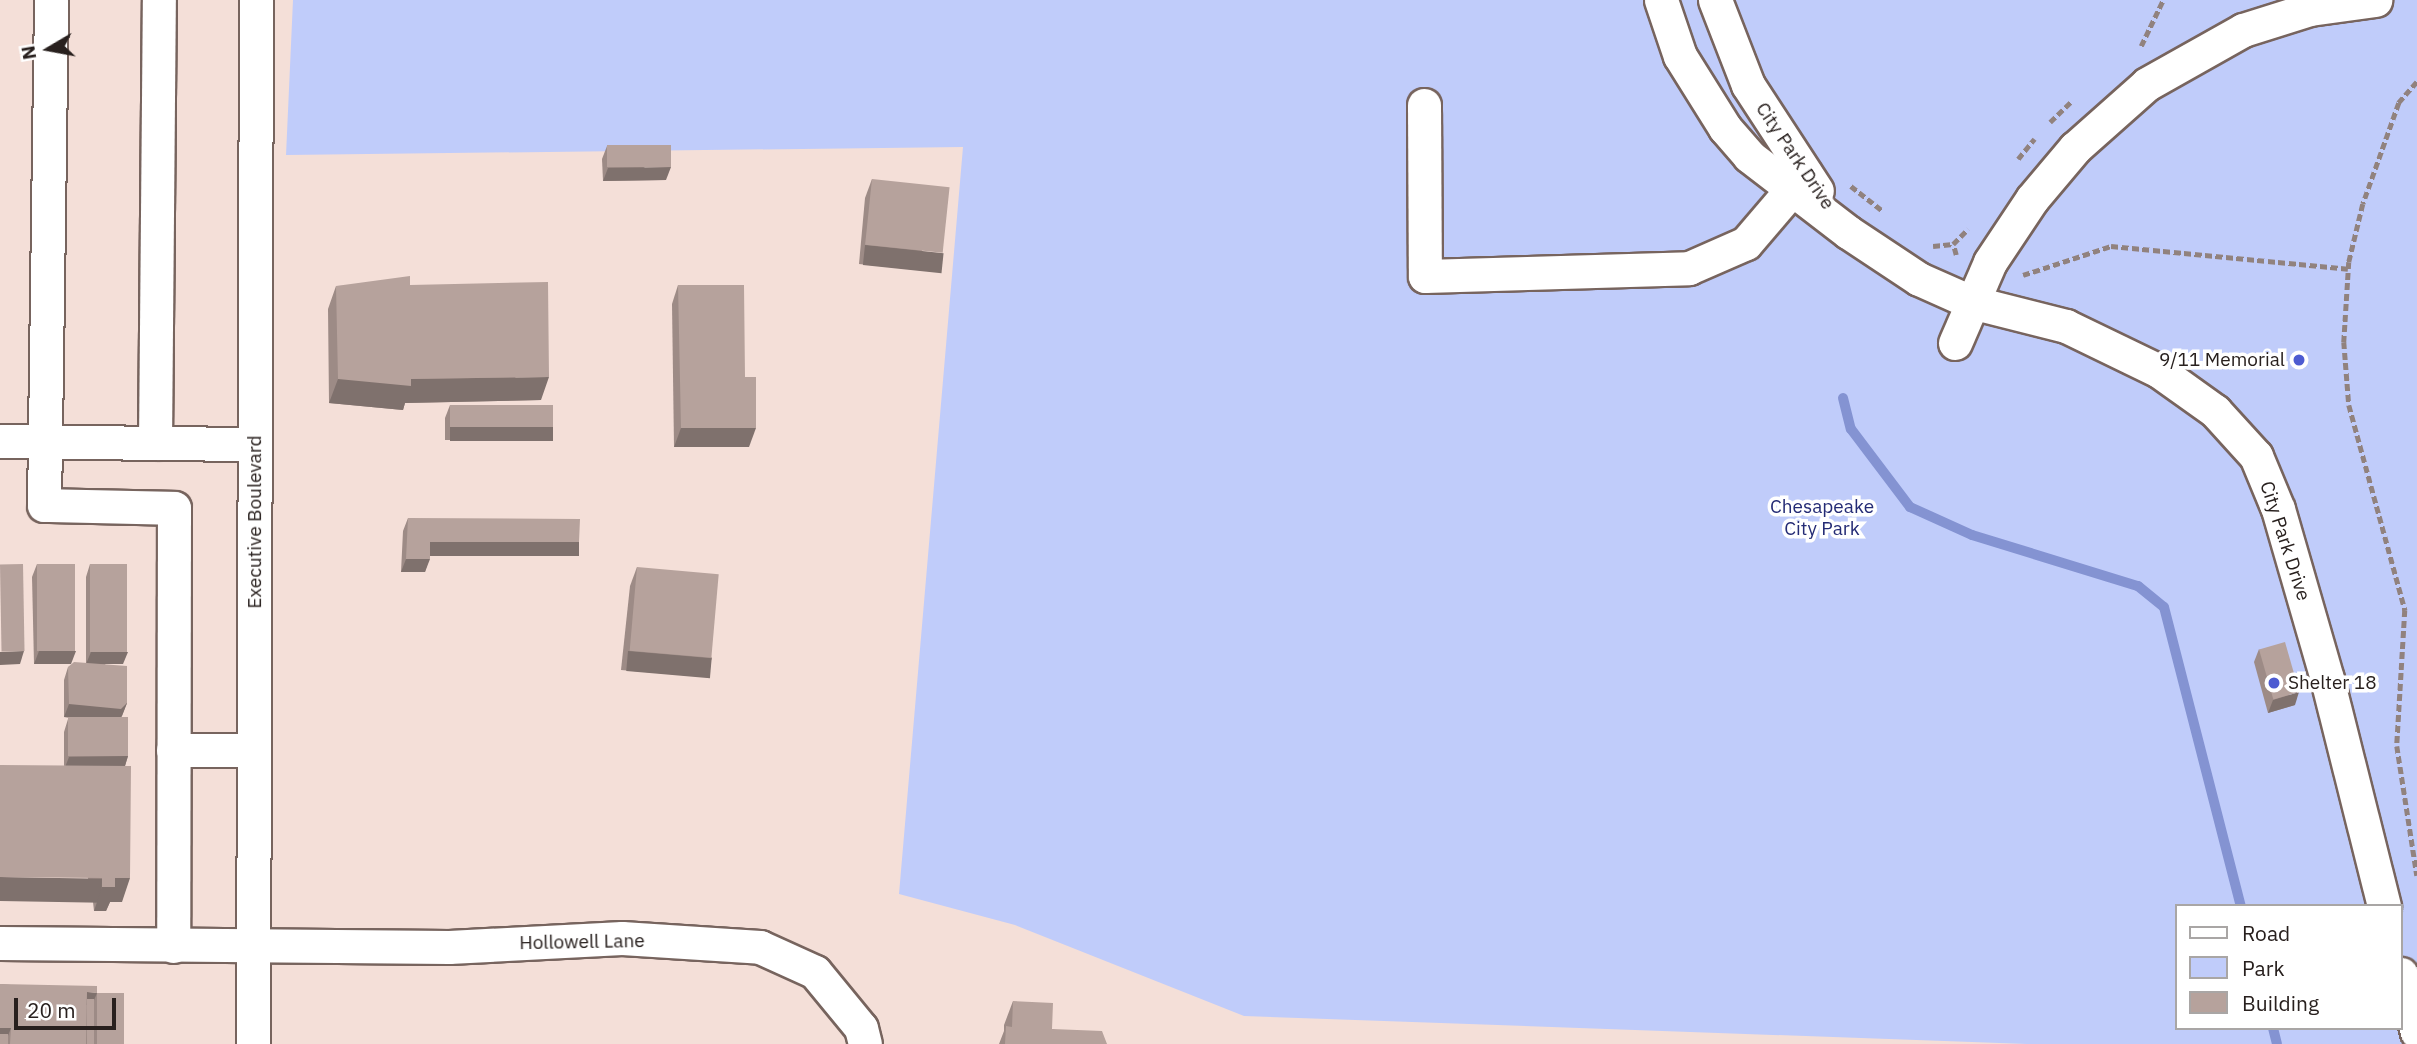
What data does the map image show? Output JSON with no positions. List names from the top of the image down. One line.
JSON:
{"streets":{"street":["City Park Drive","Executive Boulevard","Hollowell Lane"]},"crossings":[["Executive Boulevard","Hollowell Lane"]],"parks":["Chesapeake City Park"],"places":["9/11 Memorial","Shelter 18"],"legend":["Road","Park","Building"],"scale_bar":"20 m","north":"left"}
